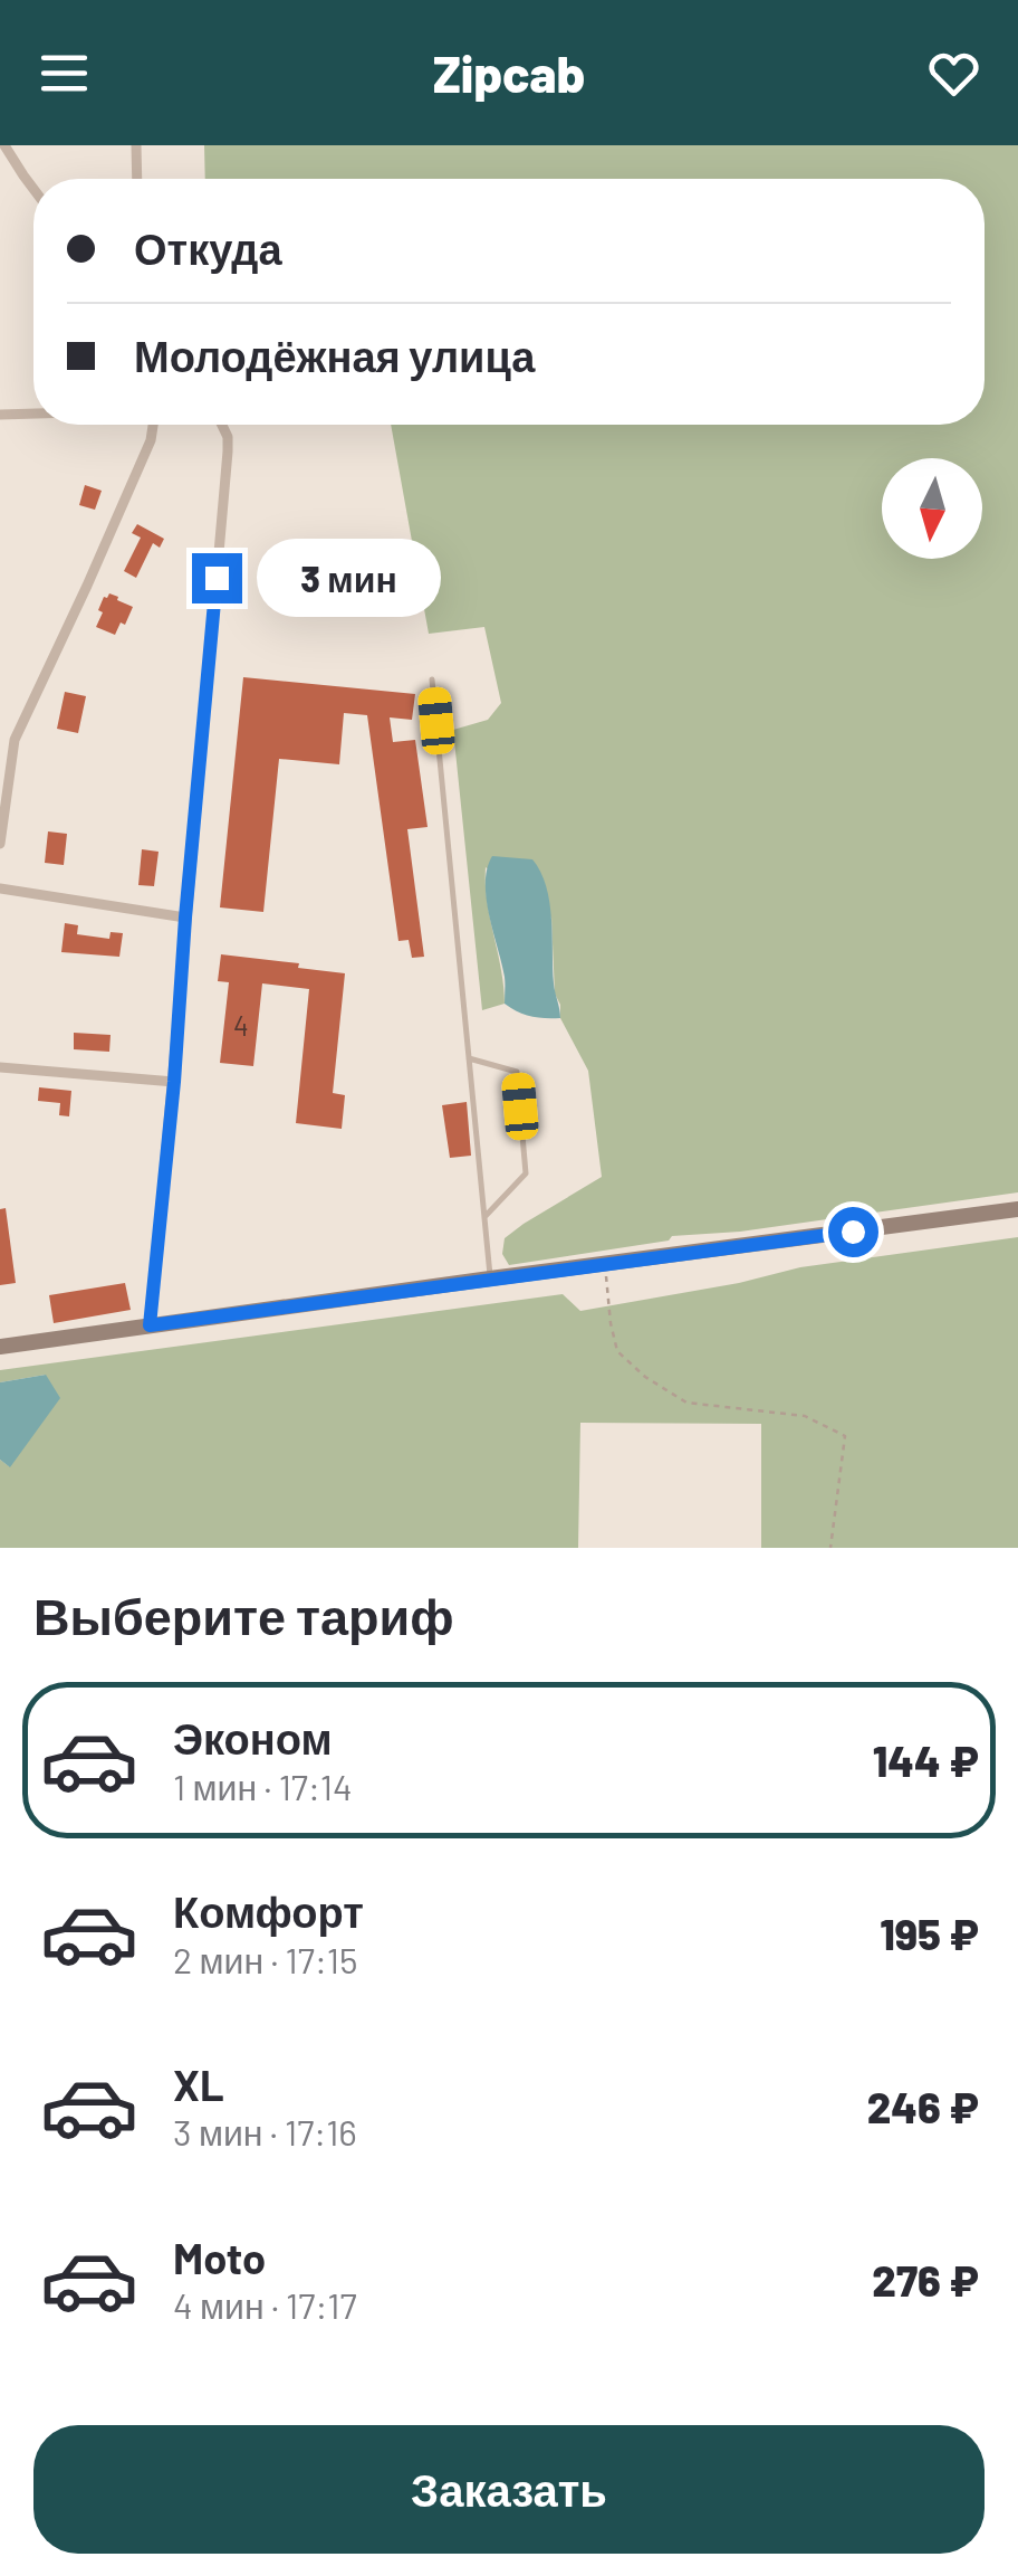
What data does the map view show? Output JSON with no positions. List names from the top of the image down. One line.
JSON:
{"house_numbers":["4"],"north":"bottom","page":{"header":"Zipcab","banner":["Откуда","Молодёжная улица"],"bubble":"3 мин","heading":"Выберите тариф","list":[{"name":"Эконом","note":"1 мин · 17:14","value":"144 ₽"},{"name":"Комфорт","note":"2 мин · 17:15","value":"195 ₽"},{"name":"XL","note":"3 мин · 17:16","value":"246 ₽"},{"name":"Moto","note":"4 мин · 17:17","value":"276 ₽"}],"buttons":"Заказать"}}
